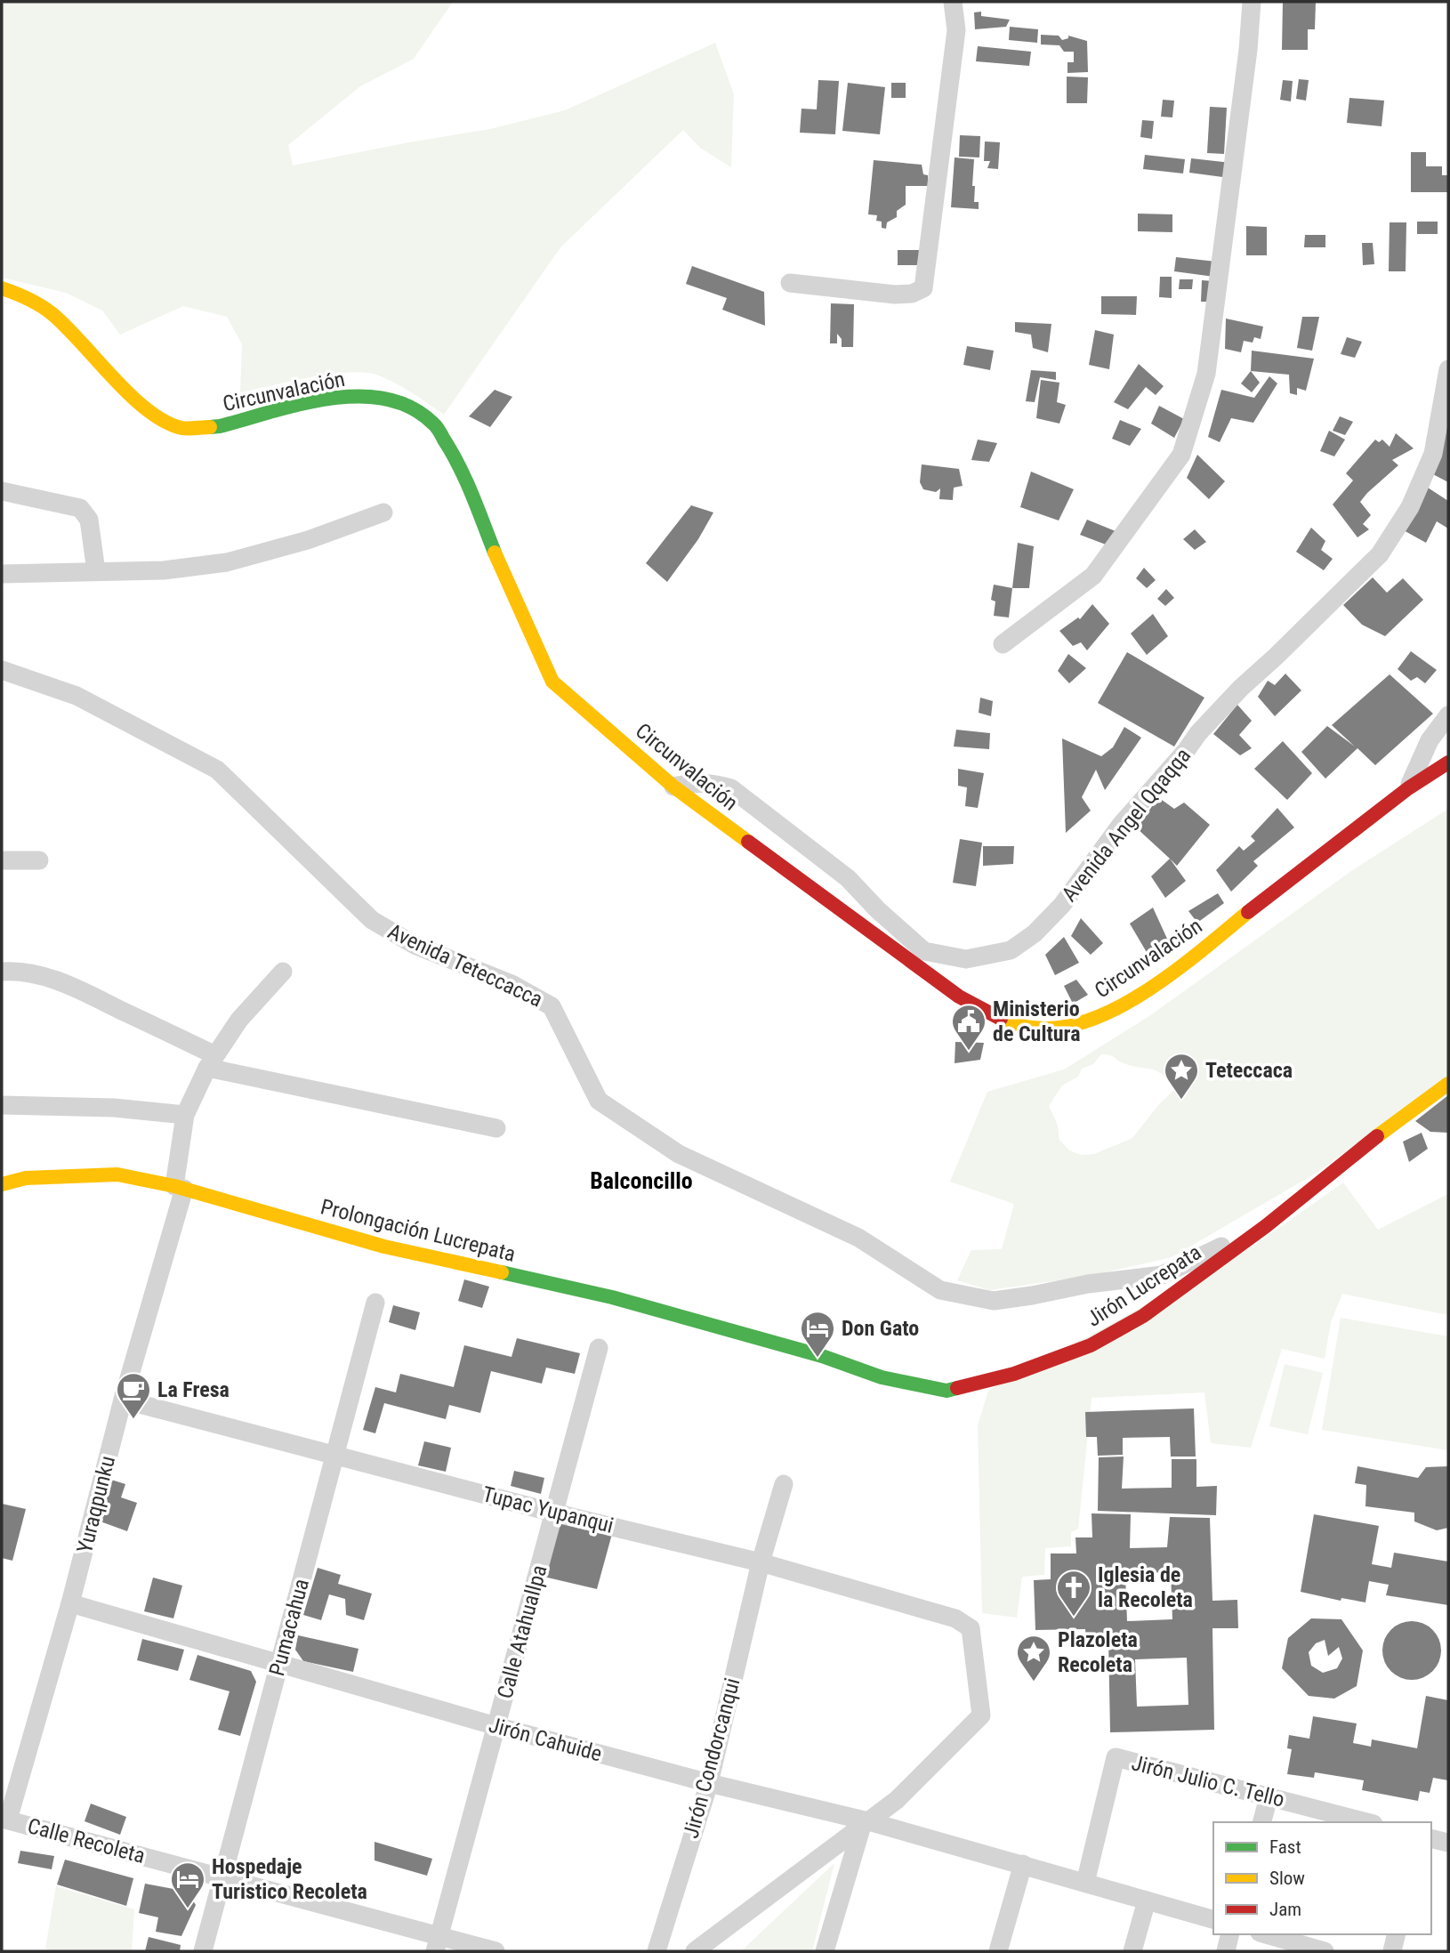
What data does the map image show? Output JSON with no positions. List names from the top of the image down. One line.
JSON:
{"streets":{"main road":["Circunvalación","Prolongación Lucrepata","Jirón Lucrepata"],"street":["Avenida Angel Qqaqqa","Avenida Teteccacca","Yuraqpunku","Tupac Yupanqui","Pumacahua","Calle Atahuallpa","Jirón Cahuide","Jirón Condorcanqui","Jirón Julio C. Tello","Calle Recoleta"]},"crossings":[["Circunvalación","Avenida Angel Qqaqqa"],["Avenida Teteccacca","Jirón Lucrepata"],["Prolongación Lucrepata","Jirón Lucrepata"],["Prolongación Lucrepata","Yuraqpunku"],["Yuraqpunku","Tupac Yupanqui"],["Yuraqpunku","Jirón Cahuide"],["Yuraqpunku","Calle Recoleta"],["Tupac Yupanqui","Pumacahua"],["Tupac Yupanqui","Calle Atahuallpa"],["Tupac Yupanqui","Jirón Cahuide"],["Tupac Yupanqui","Jirón Condorcanqui"],["Pumacahua","Jirón Cahuide"],["Pumacahua","Calle Recoleta"],["Calle Atahuallpa","Jirón Cahuide"],["Calle Atahuallpa","Calle Recoleta"],["Jirón Cahuide","Jirón Condorcanqui"],["Jirón Cahuide","Jirón Julio C. Tello"]],"districts":["Balconcillo"],"places":{"public building":["Ministerio de Cultura"],"place":["Teteccaca","Plazoleta Recoleta"],"hotel":["Don Gato","Hospedaje Turistico Recoleta"],"cafe":["La Fresa"],"church":["Iglesia de la Recoleta"]},"legend":["Fast","Slow","Jam"]}
